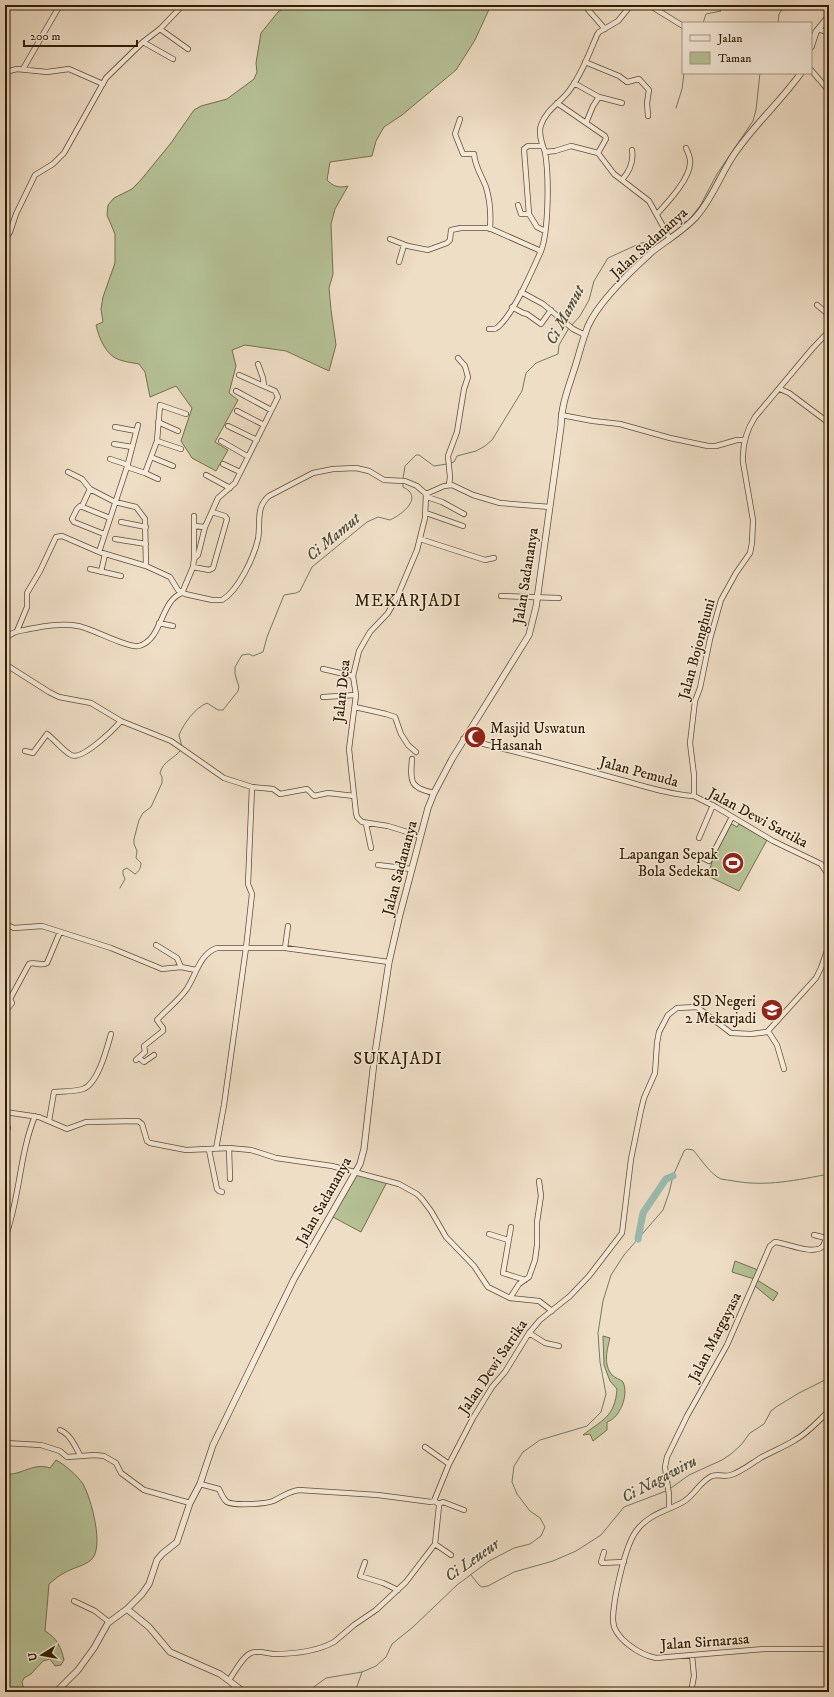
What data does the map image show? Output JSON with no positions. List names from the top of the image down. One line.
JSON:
{"streets":{"street":["Jalan Sadananya","Jalan Bojonghuni","Jalan Desa","Jalan Pemuda","Jalan Dewi Sartika","Jalan Margayasa","Jalan Sirnarasa"]},"crossings":[["Jalan Sadananya","Jalan Pemuda"],["Jalan Bojonghuni","Jalan Pemuda"],["Jalan Bojonghuni","Jalan Dewi Sartika"],["Jalan Pemuda","Jalan Dewi Sartika"],["Jalan Margayasa","Jalan Sirnarasa"]],"districts":["MEKARJADI","SUKAJADI"],"water":["Ci Mamut","Ci Nagawiru","Ci Leueur"],"places":{"mosque":["Masjid Uswatun Hasanah"],"sports":["Lapangan Sepak Bola Sedekan"],"school or university":["SD Negeri 2 Mekarjadi"]},"legend":["Jalan","Taman"],"scale_bar":"200 m","north":"left"}
